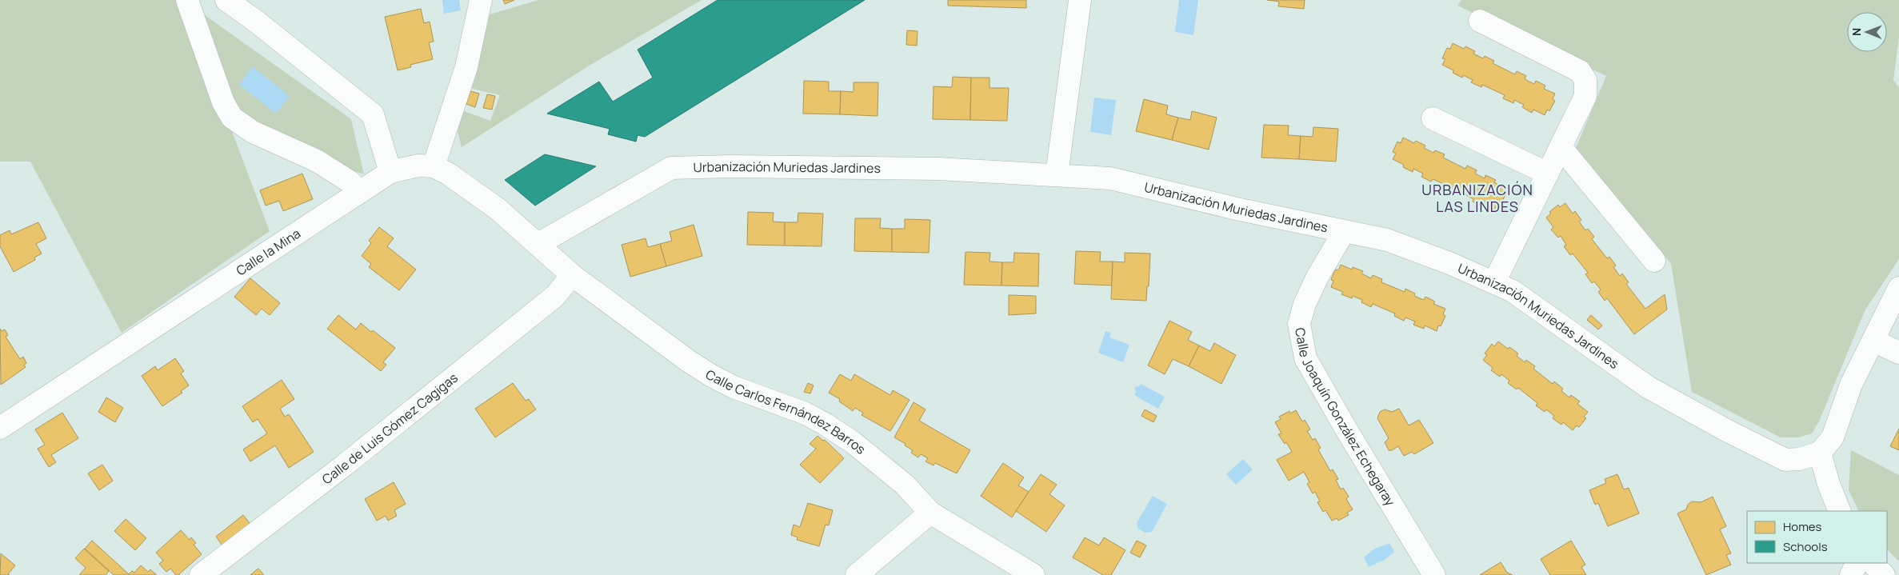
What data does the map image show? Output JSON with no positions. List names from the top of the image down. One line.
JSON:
{"streets":{"street":["Urbanización Muriedas Jardines","Calle la Mina","Calle Carlos Fernández Barros","Calle Joaquín González Echegaray","Calle de Luis Gómez Cagigas"]},"crossings":[["Urbanización Muriedas Jardines","Calle la Mina"],["Urbanización Muriedas Jardines","Calle Carlos Fernández Barros"],["Urbanización Muriedas Jardines","Calle Joaquín González Echegaray"],["Calle la Mina","Calle Carlos Fernández Barros"],["Calle Carlos Fernández Barros","Calle de Luis Gómez Cagigas"]],"districts":["URBANIZACIÓN LAS LINDES"],"legend":["Homes","Schools"],"north":"left"}
